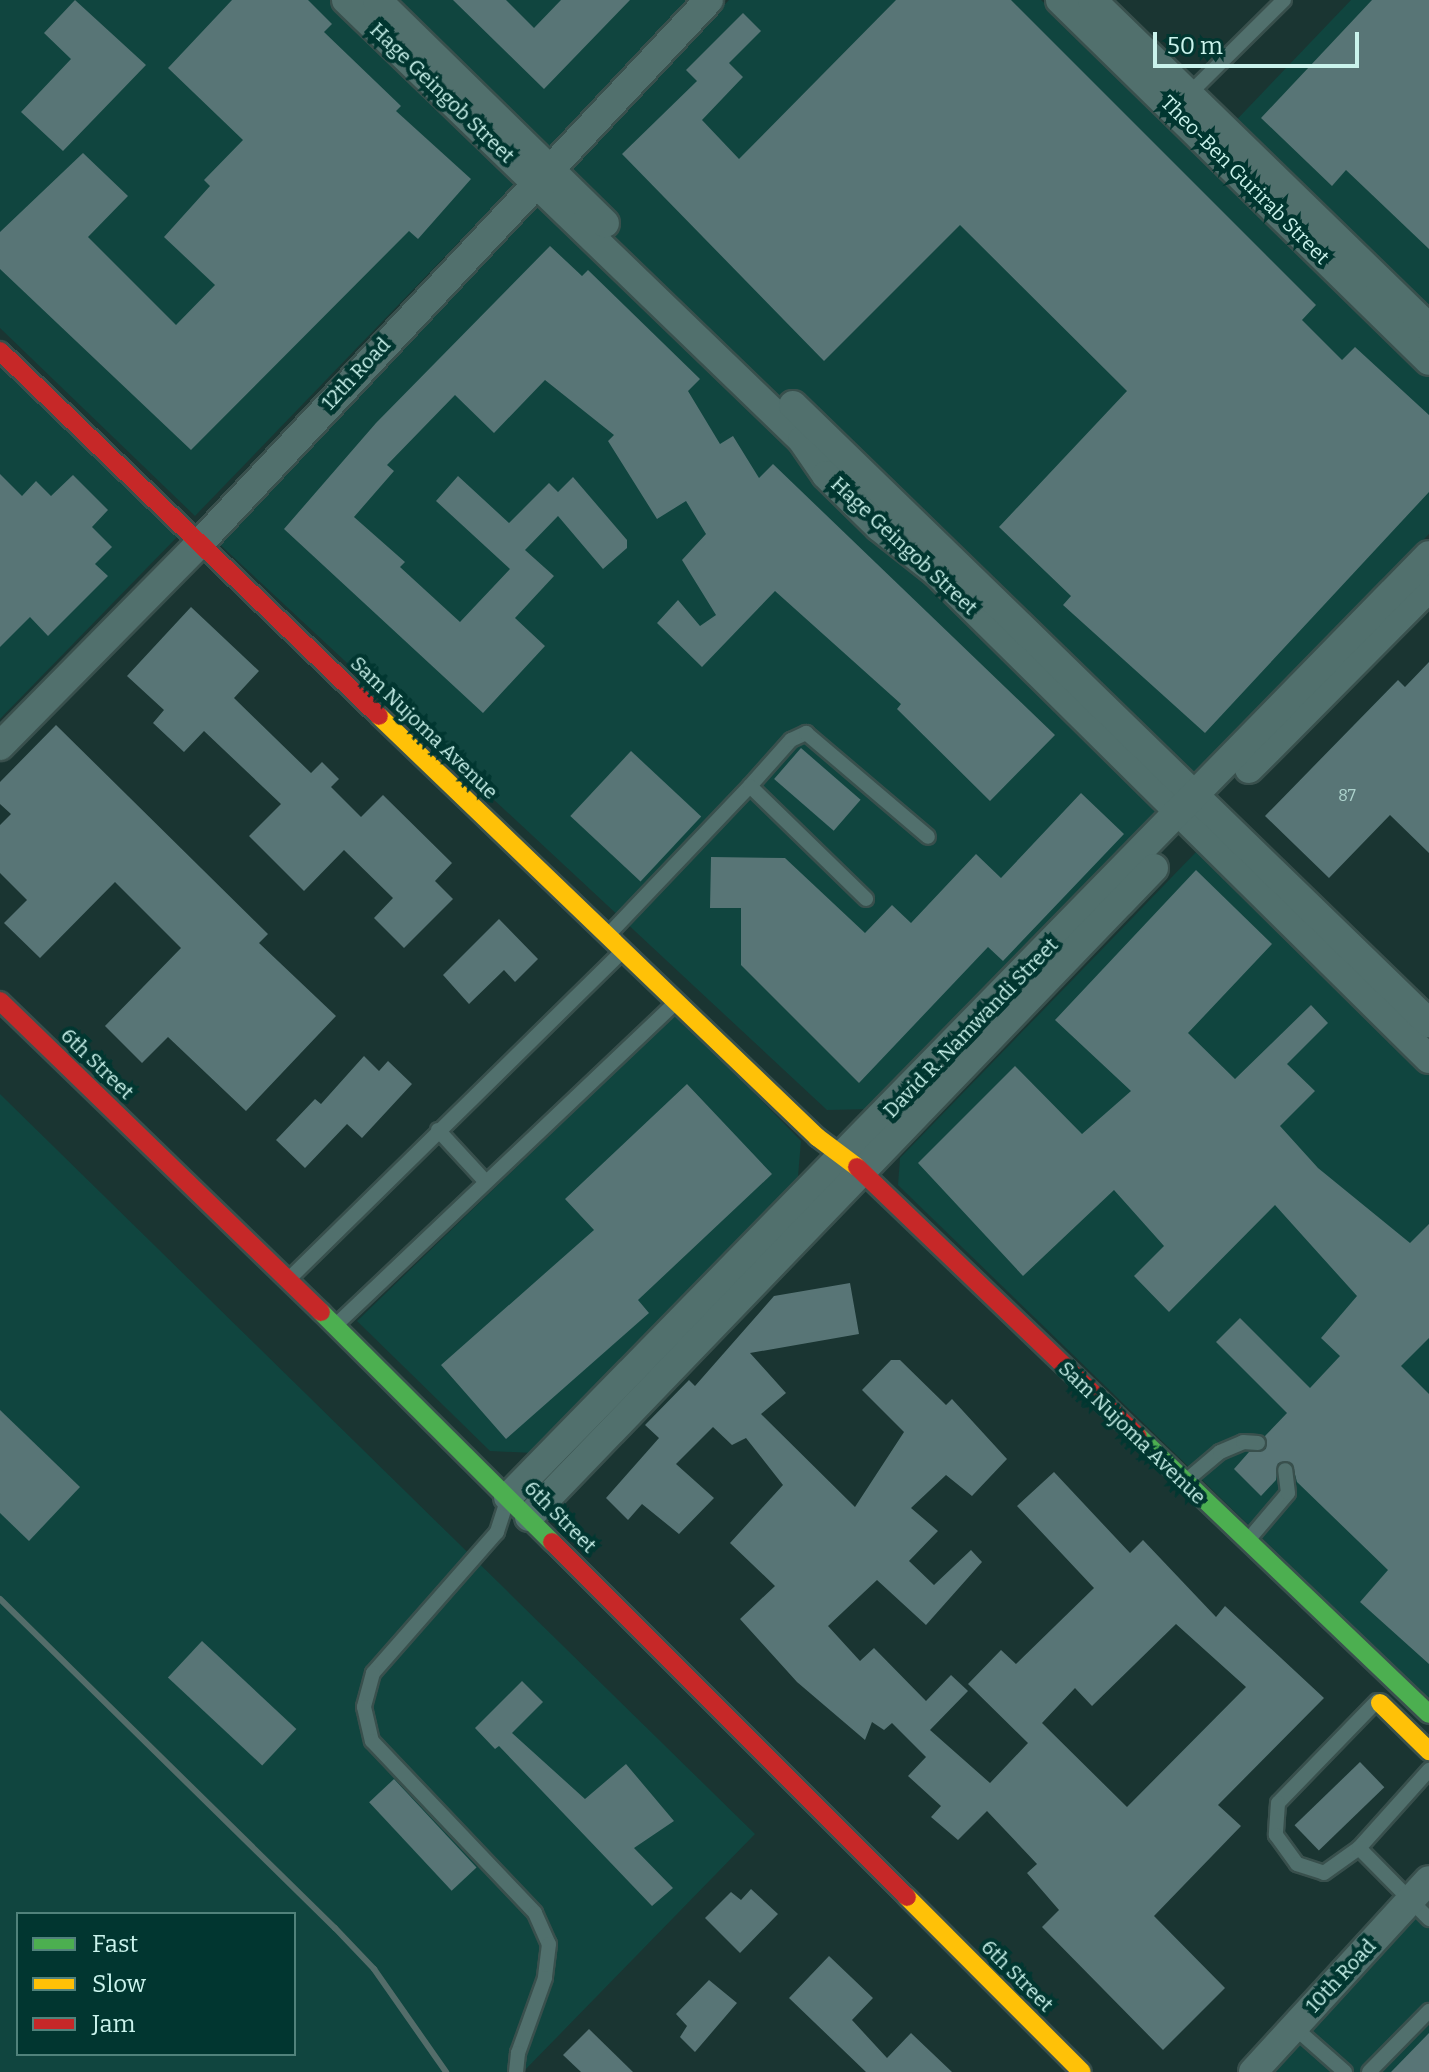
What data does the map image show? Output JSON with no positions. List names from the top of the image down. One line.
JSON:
{"streets":{"main road":["Sam Nujoma Avenue","6th Street"],"street":["Hage Geingob Street","Theo-Ben Gurirab Street","12th Road","David R. Namwandi Street","10th Road"]},"crossings":[["Hage Geingob Street","12th Road"],["Hage Geingob Street","David R. Namwandi Street"],["12th Road","Sam Nujoma Avenue"],["Sam Nujoma Avenue","David R. Namwandi Street"],["David R. Namwandi Street","6th Street"]],"house_numbers":["87"],"legend":["Fast","Slow","Jam"],"scale_bar":"50 m"}
